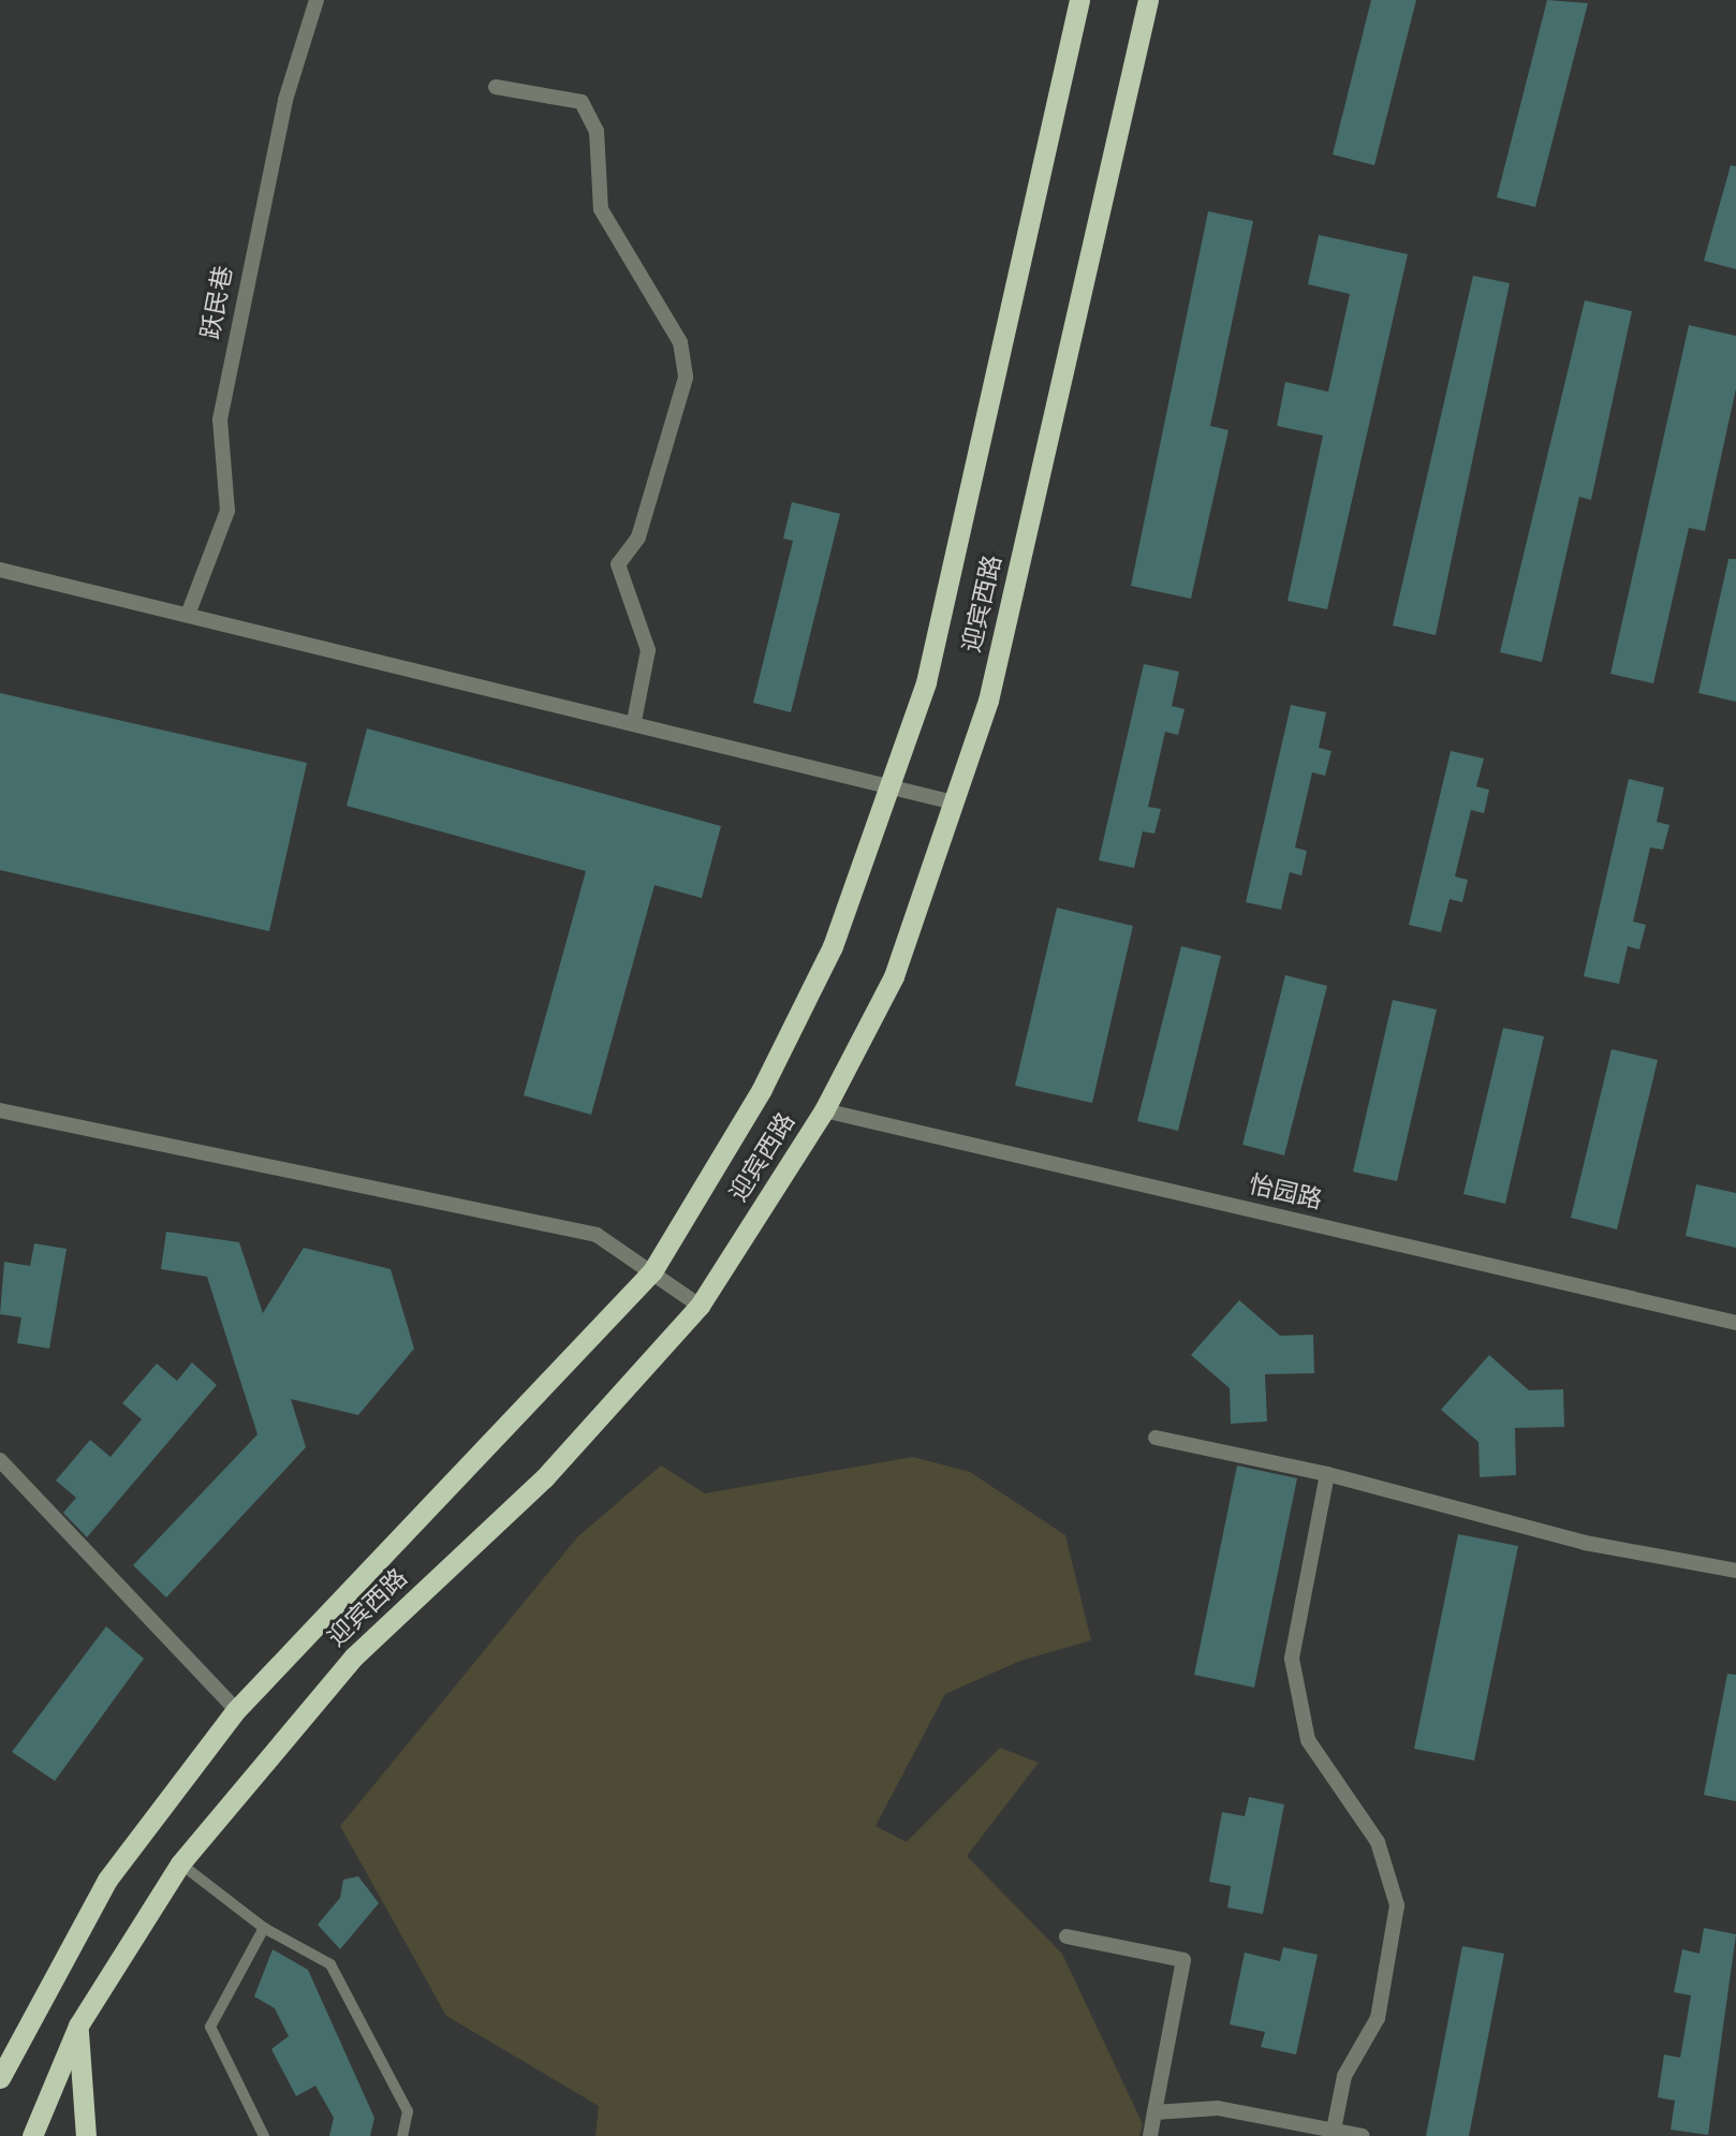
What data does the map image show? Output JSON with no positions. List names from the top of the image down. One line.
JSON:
{"streets":{"highway":["迎宾西路"],"street":["跃民巷","怡园路"]},"crossings":[["迎宾西路","怡园路"]]}
